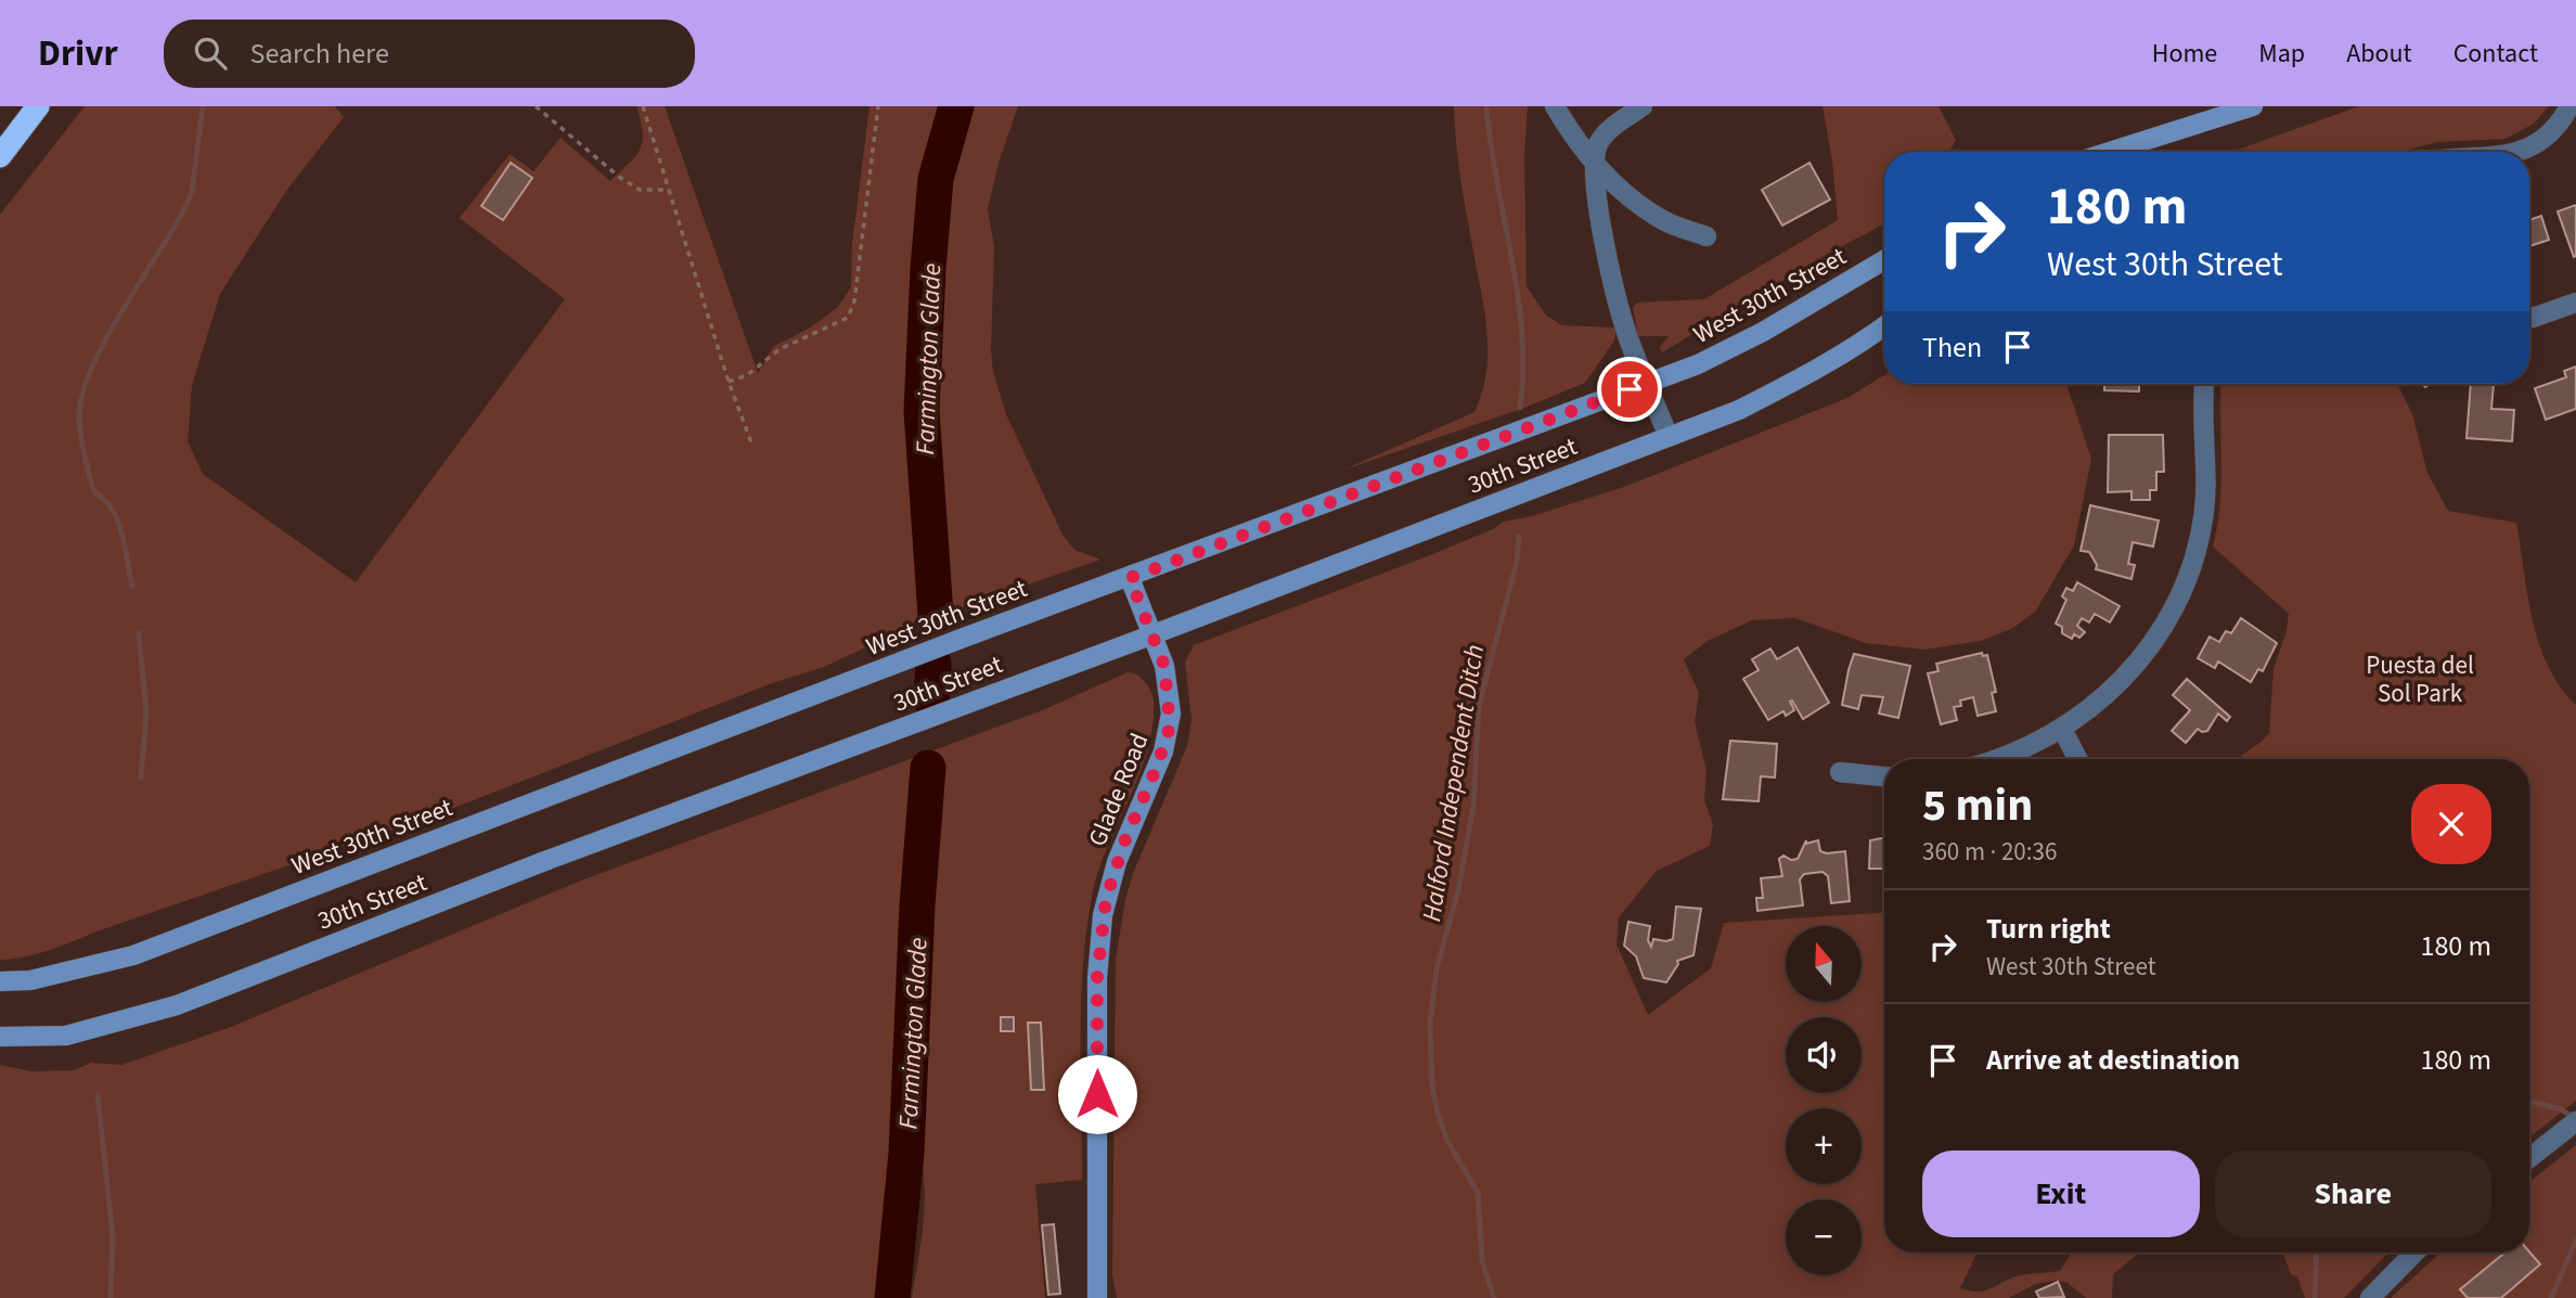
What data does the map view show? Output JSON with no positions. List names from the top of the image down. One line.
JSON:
{"streets":{"main road":["West 30th Street","30th Street","Glade Road"]},"crossings":[["West 30th Street","Glade Road"],["30th Street","Glade Road"]],"water":["Farmington Glade","Halford Independent Ditch"],"parks":["Puesta del Sol Park"],"north":"top","page":{"header":"Drivr","search":"Search here","nav":["Home","Map","About","Contact"],"turn":["180 m","West 30th Street"],"then":"Then","heading":["5 min","360 m · 20:36"],"list":[{"name":"Turn right","note":"West 30th Street","value":"180 m"},{"name":"Arrive at destination","value":"180 m"}],"map_buttons":["+","−"],"buttons":["Exit","Share"]}}
